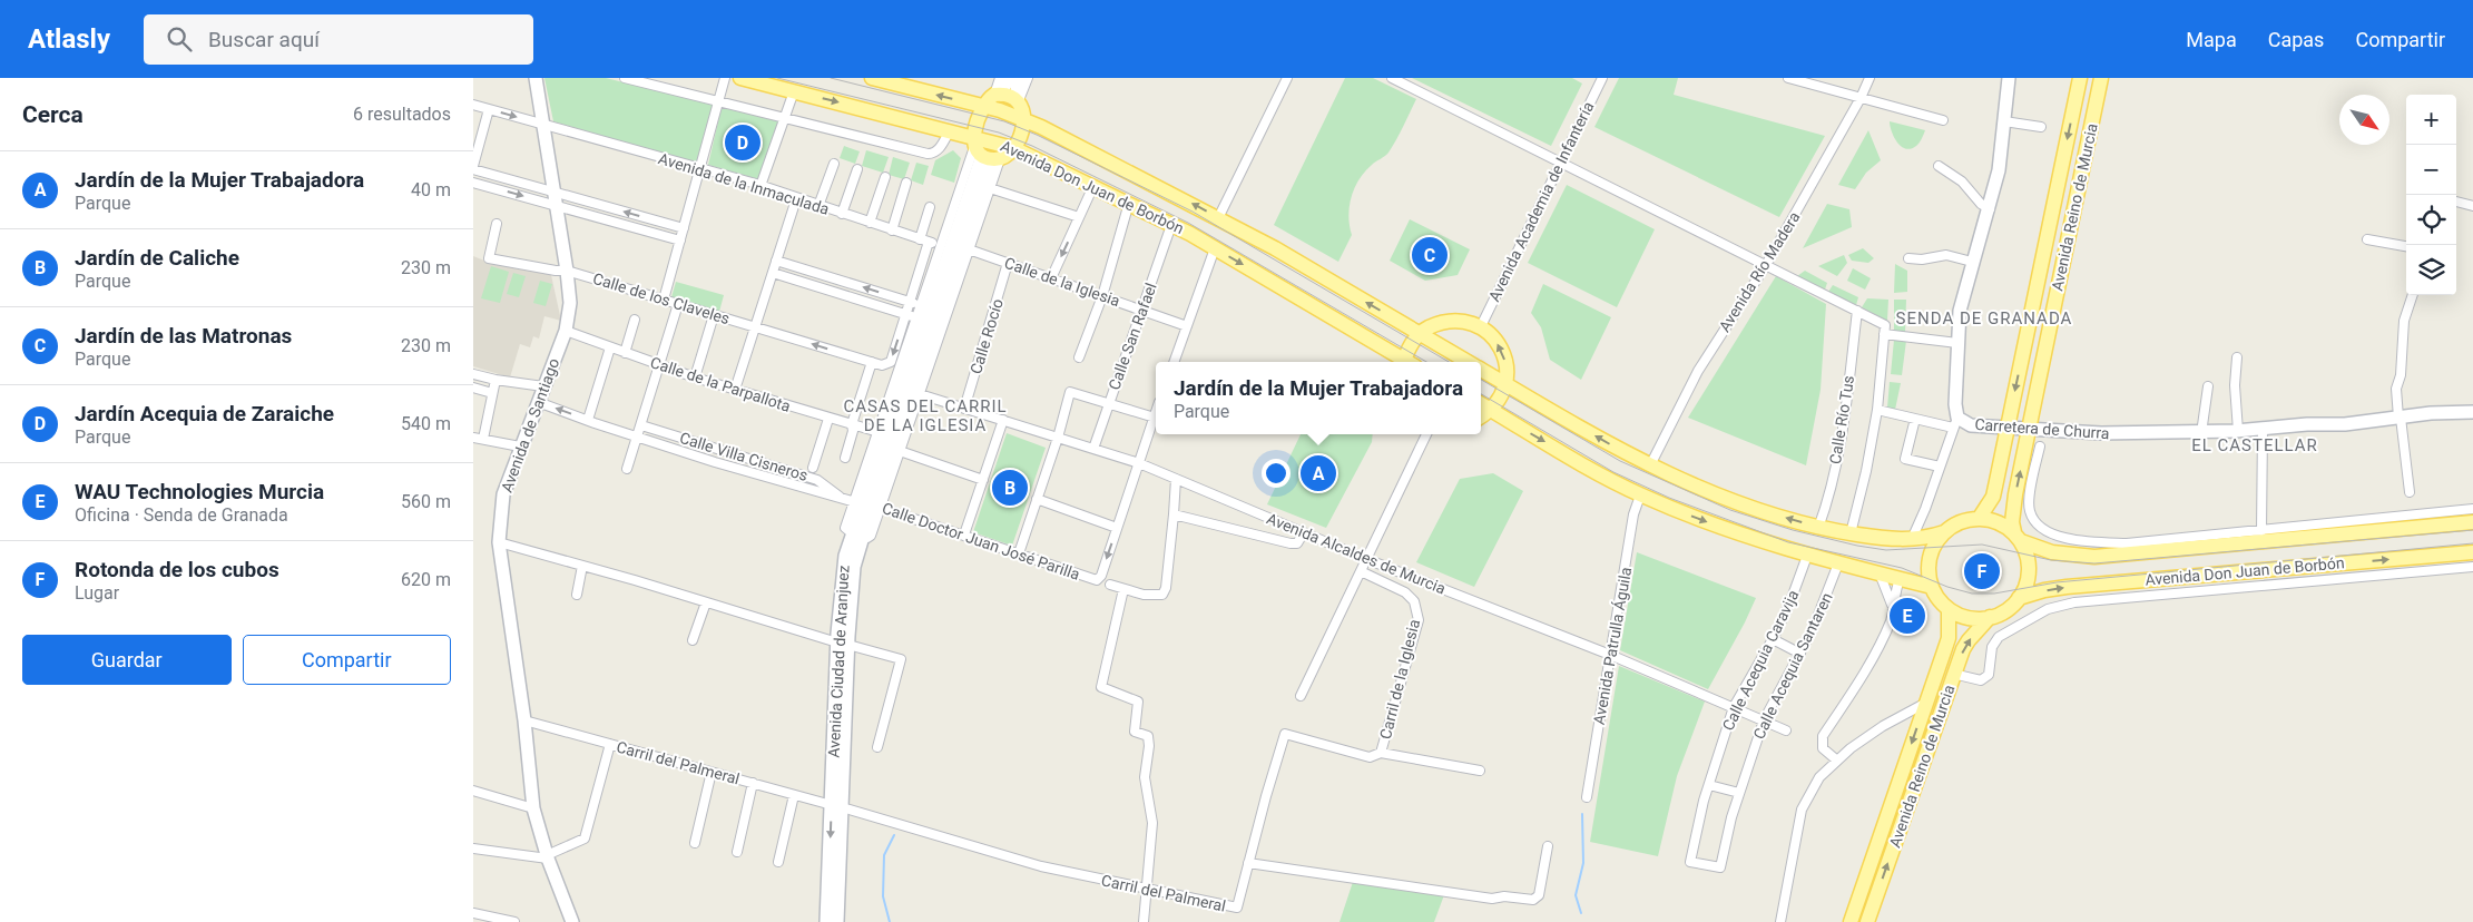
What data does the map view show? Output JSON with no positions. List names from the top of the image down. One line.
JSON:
{"streets":{"main road":["Avenida Don Juan de Borbón","Avenida Reino de Murcia"],"street":["Avenida de la Inmaculada","Avenida Academia de Infantería","Avenida Río Madera","Calle de la Iglesia","Calle de los Claveles","Calle Rocío","Calle San Rafael","Calle de la Parpallota","Calle Río Tus","Avenida de Santiago","Carretera de Churra","Calle Villa Cisneros","Calle Doctor Juan José Parilla","Avenida Alcaldes de Murcia","Avenida Patrulla Águila","Calle Acequia Caravija","Avenida Ciudad de Aranjuez","Calle Acequia Santaren","Carril de la Iglesia","Carril del Palmeral"]},"crossings":[["Avenida de la Inmaculada","Avenida de Santiago"],["Avenida Don Juan de Borbón","Avenida Reino de Murcia"],["Avenida Don Juan de Borbón","Avenida Río Madera"],["Avenida Don Juan de Borbón","Calle San Rafael"],["Avenida Don Juan de Borbón","Calle Río Tus"],["Avenida Don Juan de Borbón","Avenida Ciudad de Aranjuez"],["Avenida Reino de Murcia","Carretera de Churra"],["Calle de la Iglesia","Calle Rocío"],["Calle de la Iglesia","Calle San Rafael"],["Calle de los Claveles","Avenida de Santiago"],["Calle Rocío","Avenida Alcaldes de Murcia"],["Calle San Rafael","Avenida Alcaldes de Murcia"],["Calle de la Parpallota","Avenida de Santiago"],["Avenida de Santiago","Calle Villa Cisneros"],["Avenida de Santiago","Carril del Palmeral"],["Calle Villa Cisneros","Calle Doctor Juan José Parilla"],["Calle Villa Cisneros","Avenida Ciudad de Aranjuez"],["Calle Doctor Juan José Parilla","Avenida Alcaldes de Murcia"],["Calle Doctor Juan José Parilla","Avenida Ciudad de Aranjuez"],["Avenida Alcaldes de Murcia","Avenida Patrulla Águila"],["Avenida Alcaldes de Murcia","Calle Acequia Caravija"],["Avenida Alcaldes de Murcia","Calle Acequia Santaren"],["Calle Acequia Caravija","Calle Acequia Santaren"],["Avenida Ciudad de Aranjuez","Carril del Palmeral"],["Carril de la Iglesia","Carril del Palmeral"]],"districts":["SENDA DE GRANADA","CASAS DEL CARRIL DE LA IGLESIA","EL CASTELLAR"],"north":"bottom right","page":{"header":"Atlasly","search":"Buscar aquí","nav":["Mapa","Capas","Compartir"],"heading":["Cerca","6 resultados"],"map_buttons":["+","−"],"pins":["D","C","A","B","F","E"],"list":[{"mark":"A","name":"Jardín de la Mujer Trabajadora","note":"Parque","value":"40 m"},{"mark":"B","name":"Jardín de Caliche","note":"Parque","value":"230 m"},{"mark":"C","name":"Jardín de las Matronas","note":"Parque","value":"230 m"},{"mark":"D","name":"Jardín Acequia de Zaraiche","note":"Parque","value":"540 m"},{"mark":"E","name":"WAU Technologies Murcia","note":"Oficina · Senda de Granada","value":"560 m"},{"mark":"F","name":"Rotonda de los cubos","note":"Lugar","value":"620 m"}],"popup":["Jardín de la Mujer Trabajadora","Parque"],"buttons":["Guardar","Compartir"]}}
